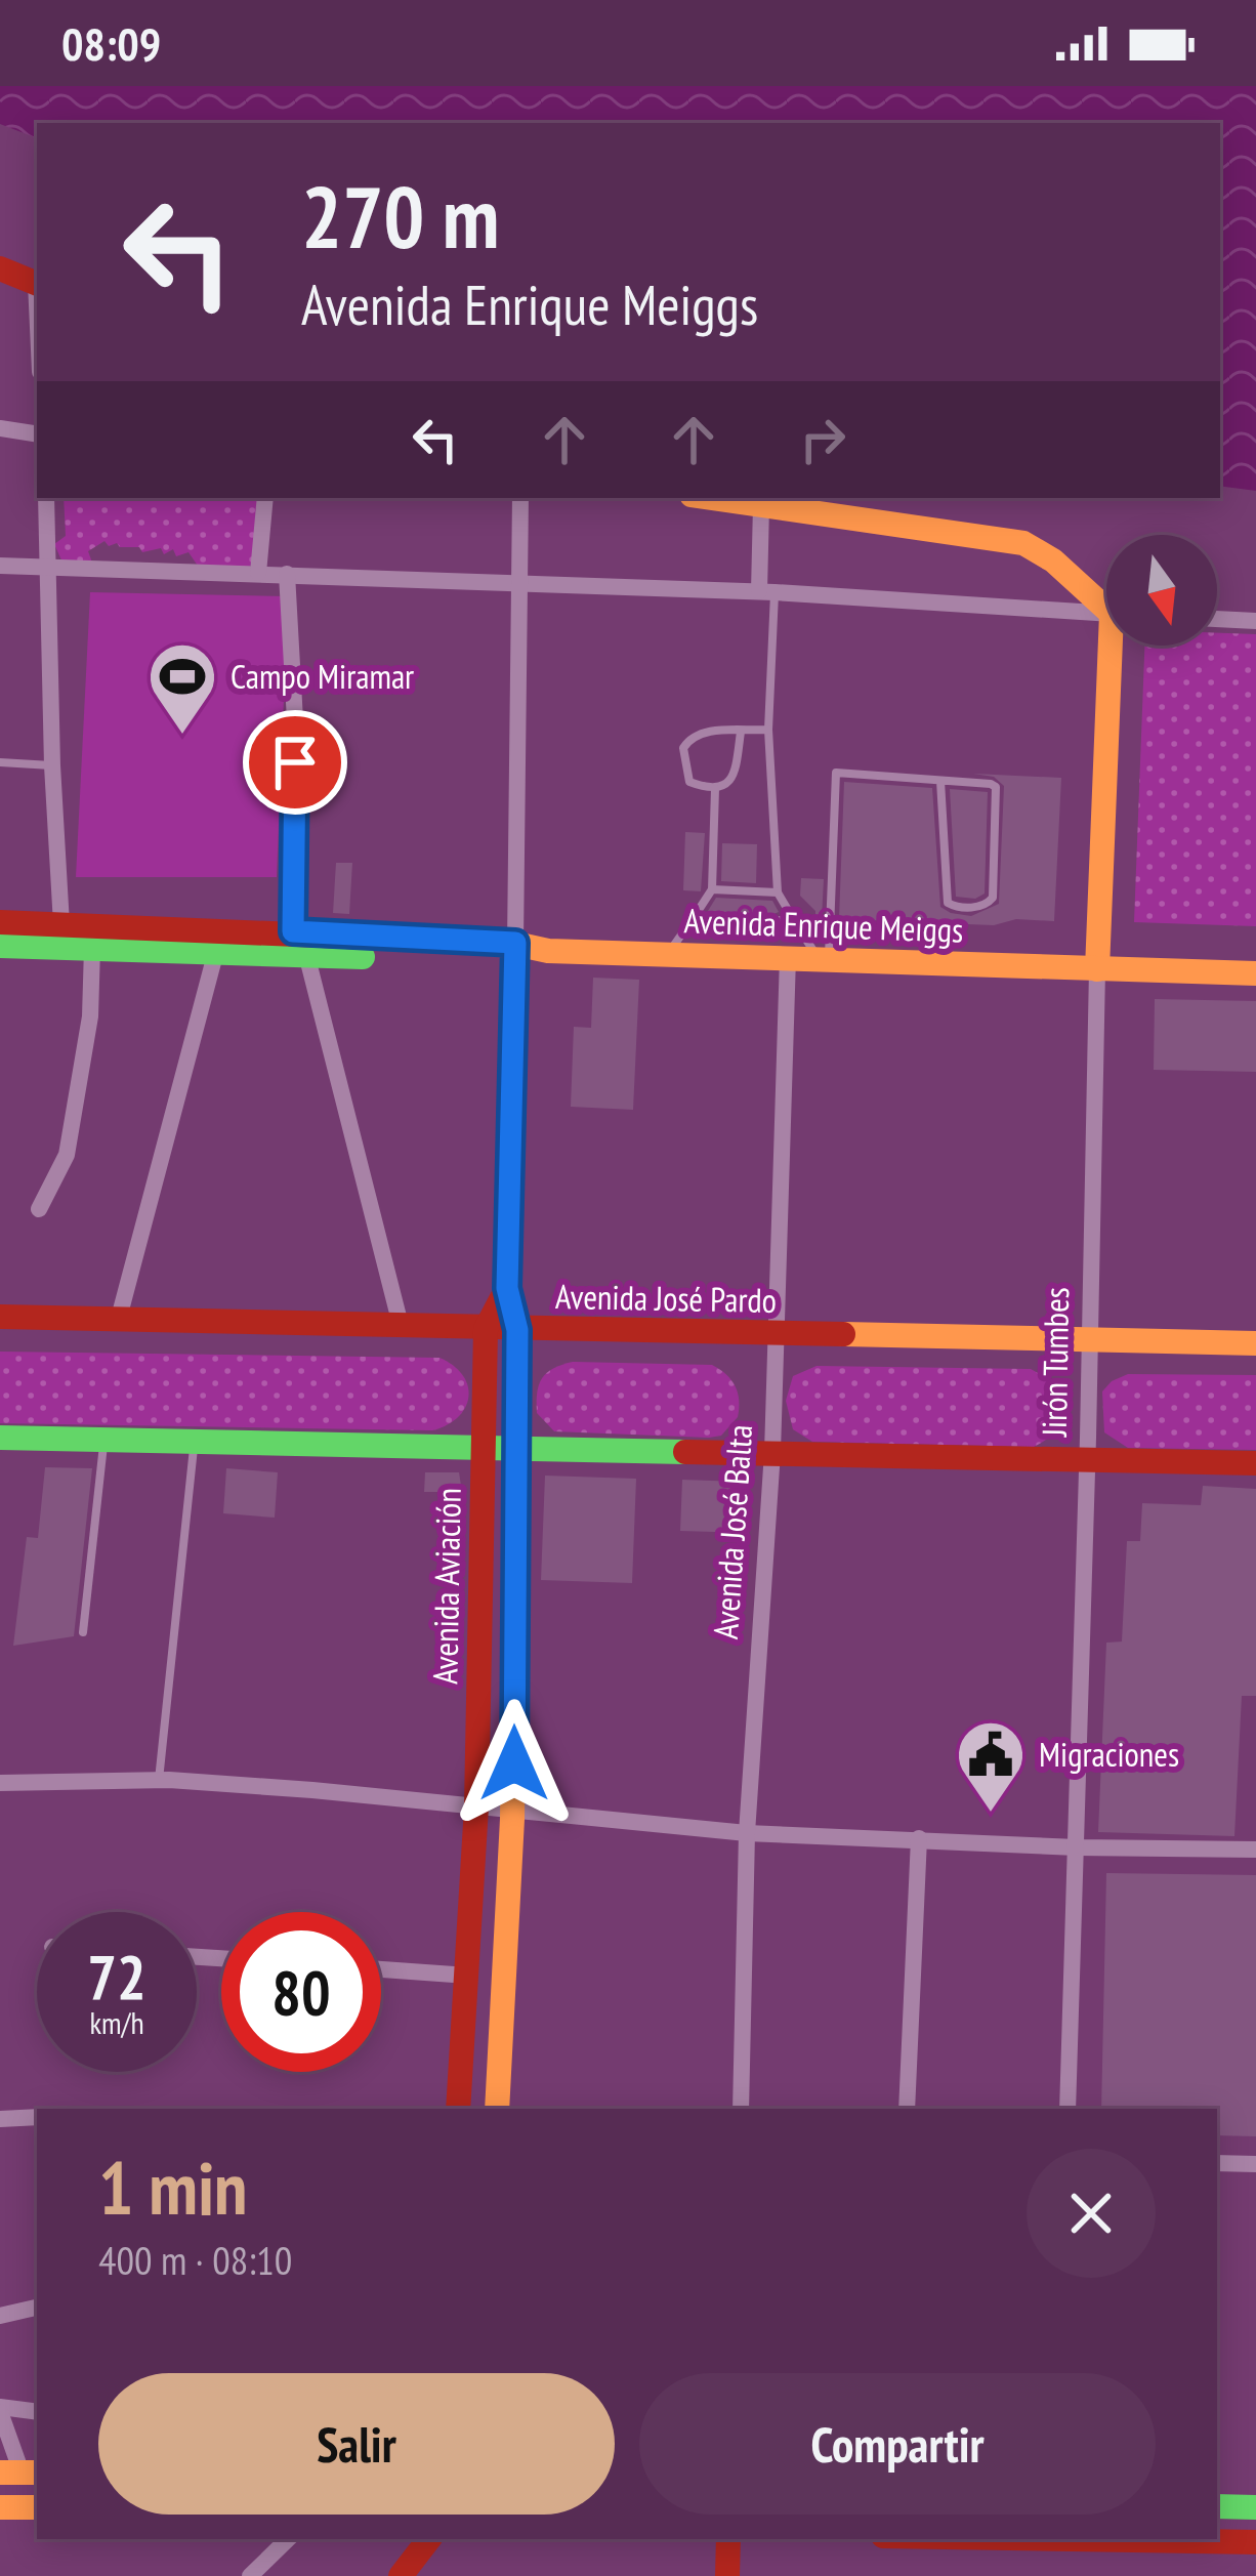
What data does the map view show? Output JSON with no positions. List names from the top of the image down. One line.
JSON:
{"streets":{"main road":["Avenida Enrique Meiggs","Avenida José Pardo","Jirón Tumbes","Avenida Aviación"],"street":["Avenida José Balta"]},"crossings":[["Avenida Enrique Meiggs","Jirón Tumbes"],["Avenida Enrique Meiggs","Avenida José Balta"],["Avenida Enrique Meiggs","Avenida Aviación"],["Avenida José Pardo","Jirón Tumbes"],["Avenida José Pardo","Avenida José Balta"],["Avenida José Pardo","Avenida Aviación"]],"places":{"sports":["Campo Miramar"],"public building":["Migraciones"]},"north":"bottom","page":{"status":"08:09","turn":["270 m","Avenida Enrique Meiggs"],"speed":"72 km/h","limit":"80","heading":["1 min","400 m · 08:10"],"buttons":["Salir","Compartir"]}}
